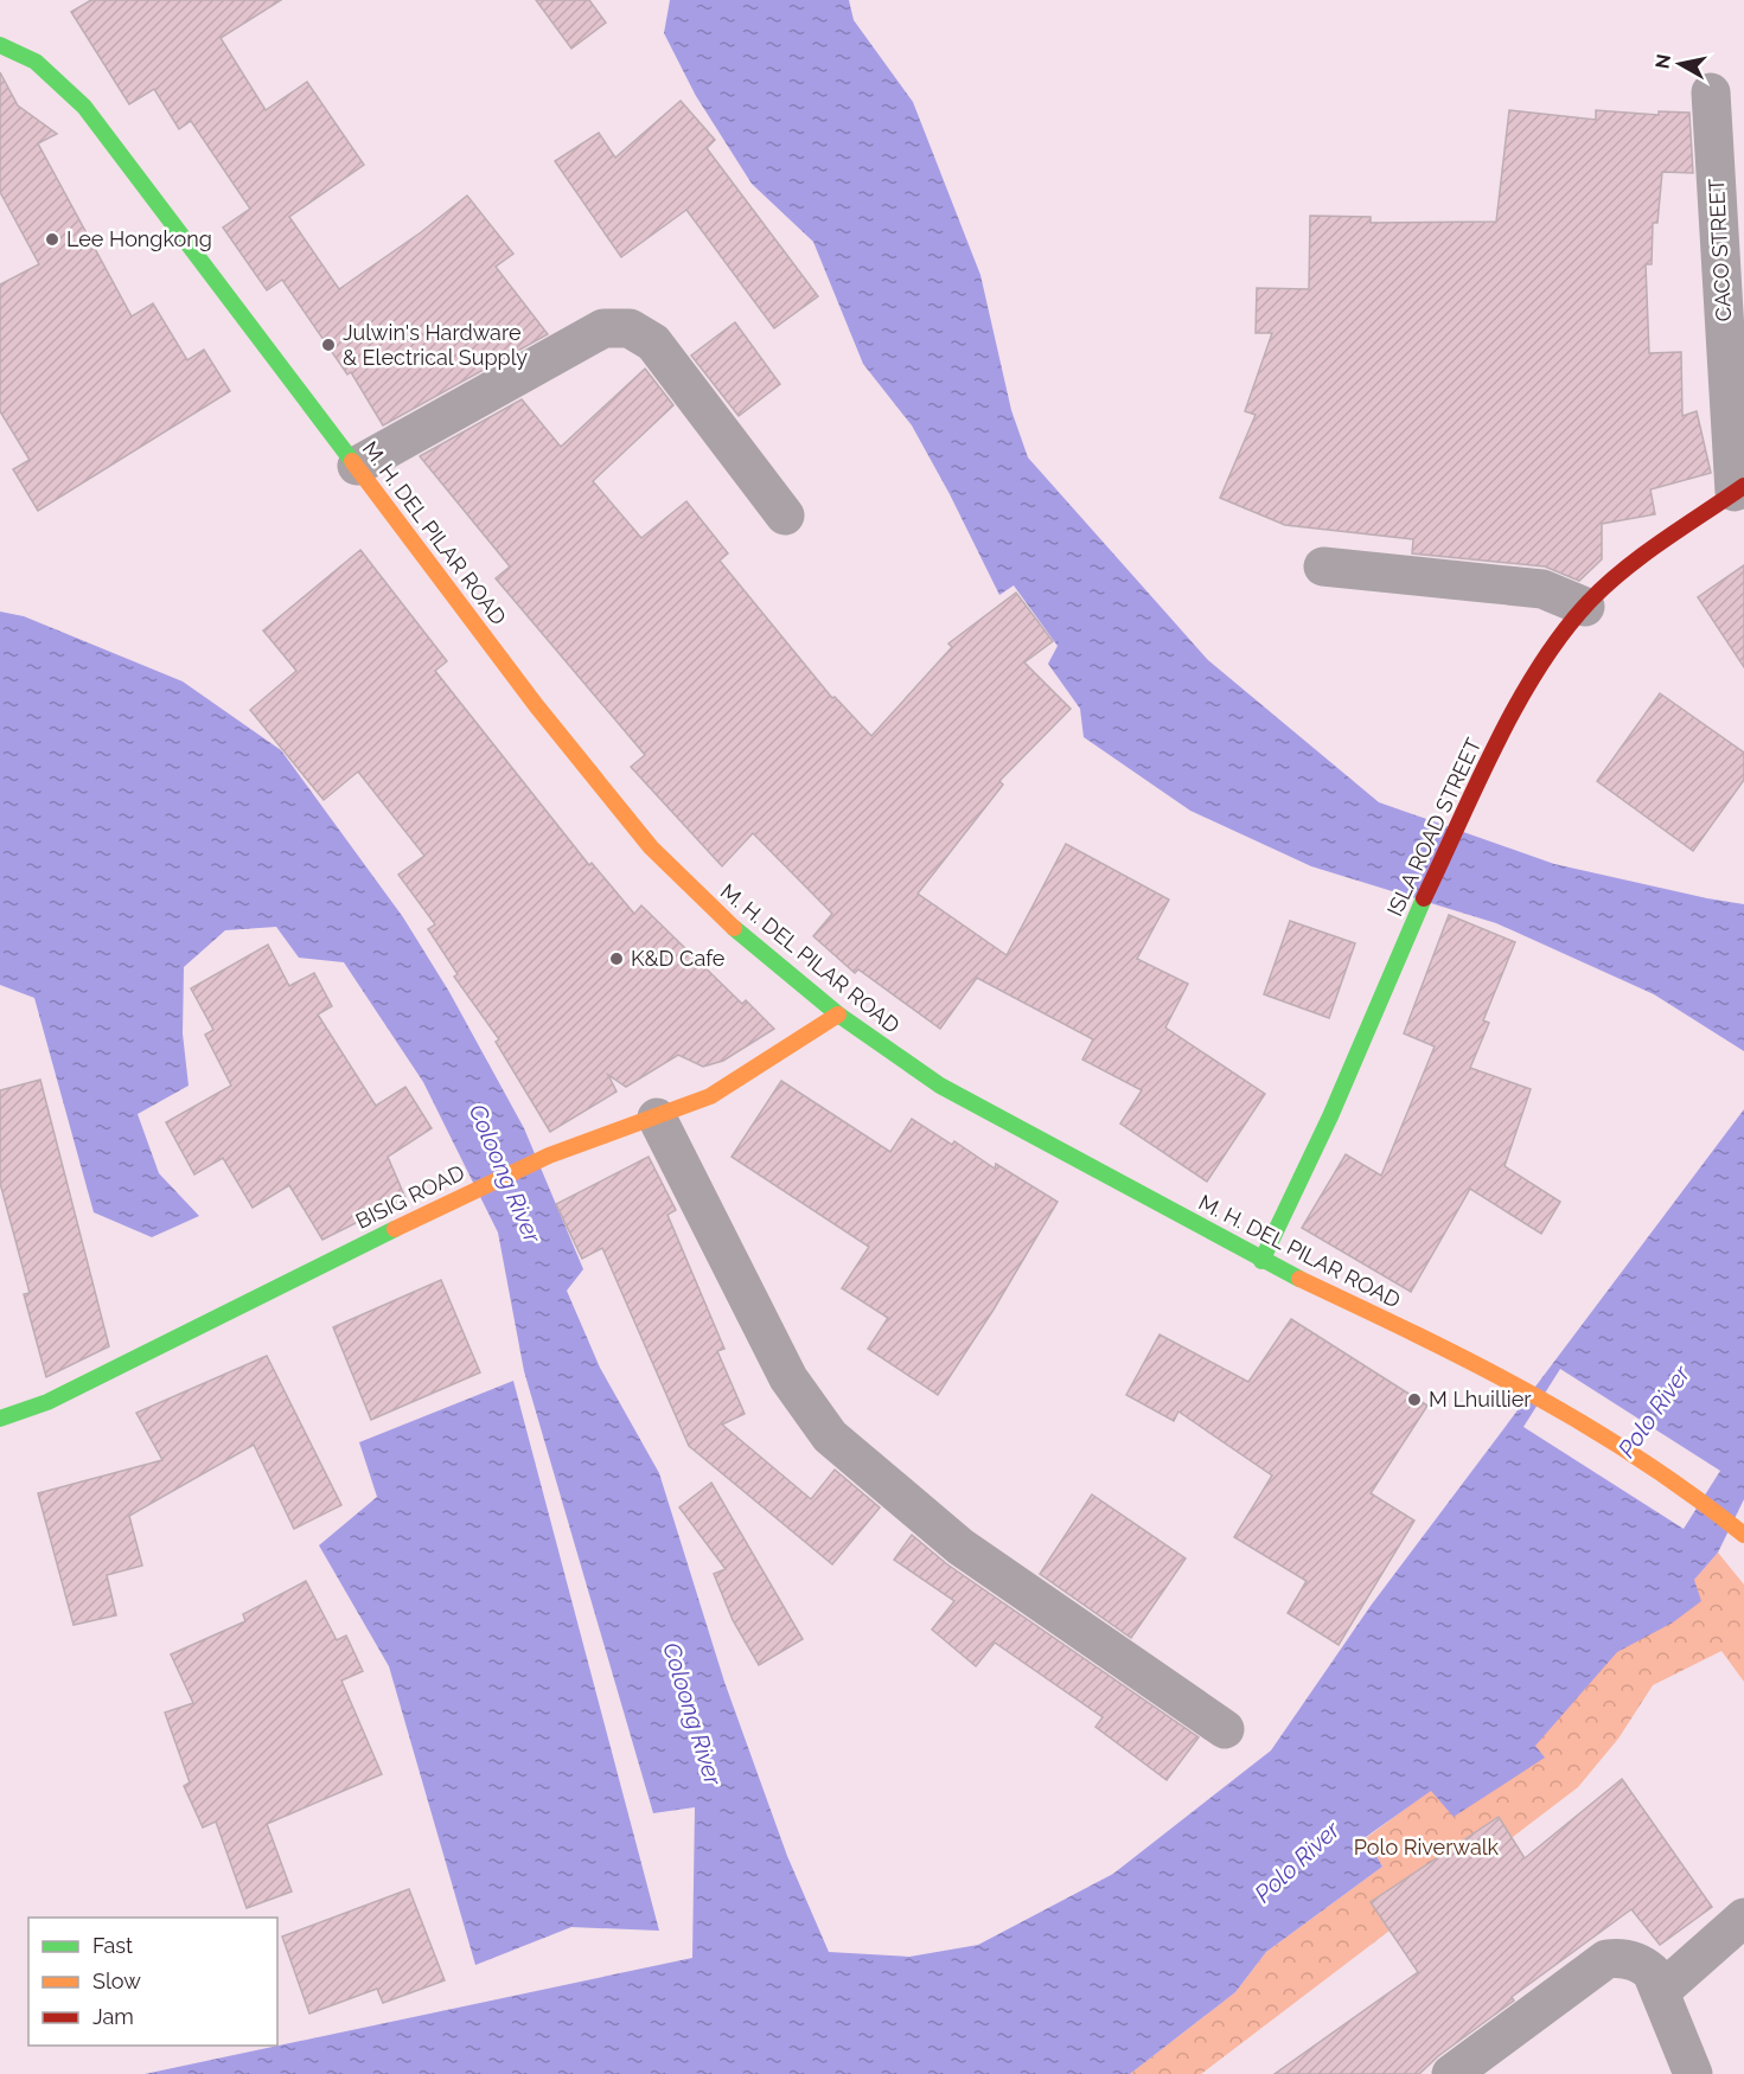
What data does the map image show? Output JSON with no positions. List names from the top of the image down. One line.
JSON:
{"streets":{"main road":["M. H. DEL PILAR ROAD","ISLA ROAD STREET","BISIG ROAD"],"street":["CACO STREET"]},"crossings":[["CACO STREET","ISLA ROAD STREET"],["M. H. DEL PILAR ROAD","ISLA ROAD STREET"],["M. H. DEL PILAR ROAD","BISIG ROAD"]],"water":["Coloong River","Polo River"],"parks":["Polo Riverwalk"],"places":["Lee Hongkong","Julwin's Hardware & Electrical Supply","K&D Cafe","M Lhuillier"],"legend":["Fast","Slow","Jam"],"north":"left"}
